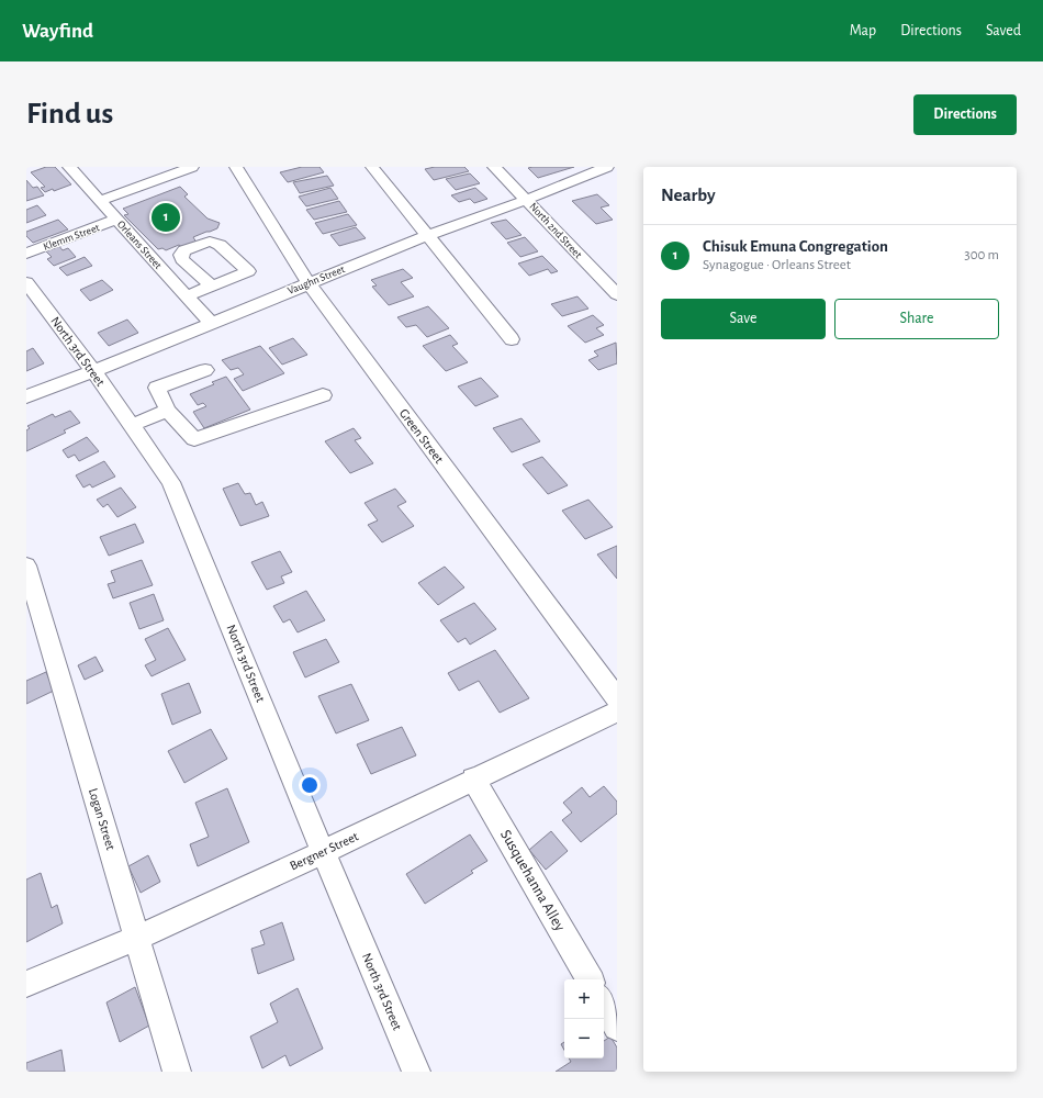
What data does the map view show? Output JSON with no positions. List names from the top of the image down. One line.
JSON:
{"streets":{"street":["North 2nd Street","Klemm Street","Orleans Street","Vaughn Street","North 3rd Street","Green Street","Logan Street","Bergner Street","Susquehanna Alley"]},"crossings":[["North 2nd Street","Vaughn Street"],["Klemm Street","Orleans Street"],["Orleans Street","Vaughn Street"],["Vaughn Street","North 3rd Street"],["Vaughn Street","Green Street"],["North 3rd Street","Bergner Street"],["Logan Street","Bergner Street"],["Bergner Street","Susquehanna Alley"]],"page":{"header":"Wayfind","nav":["Map","Directions","Saved"],"buttons":["Directions",["Save","Share"]],"title":"Find us","heading":"Nearby","pins":"1","list":[{"mark":"1","name":"Chisuk Emuna Congregation","note":"Synagogue · Orleans Street","value":"300 m"}],"map_buttons":["+","−"]}}
